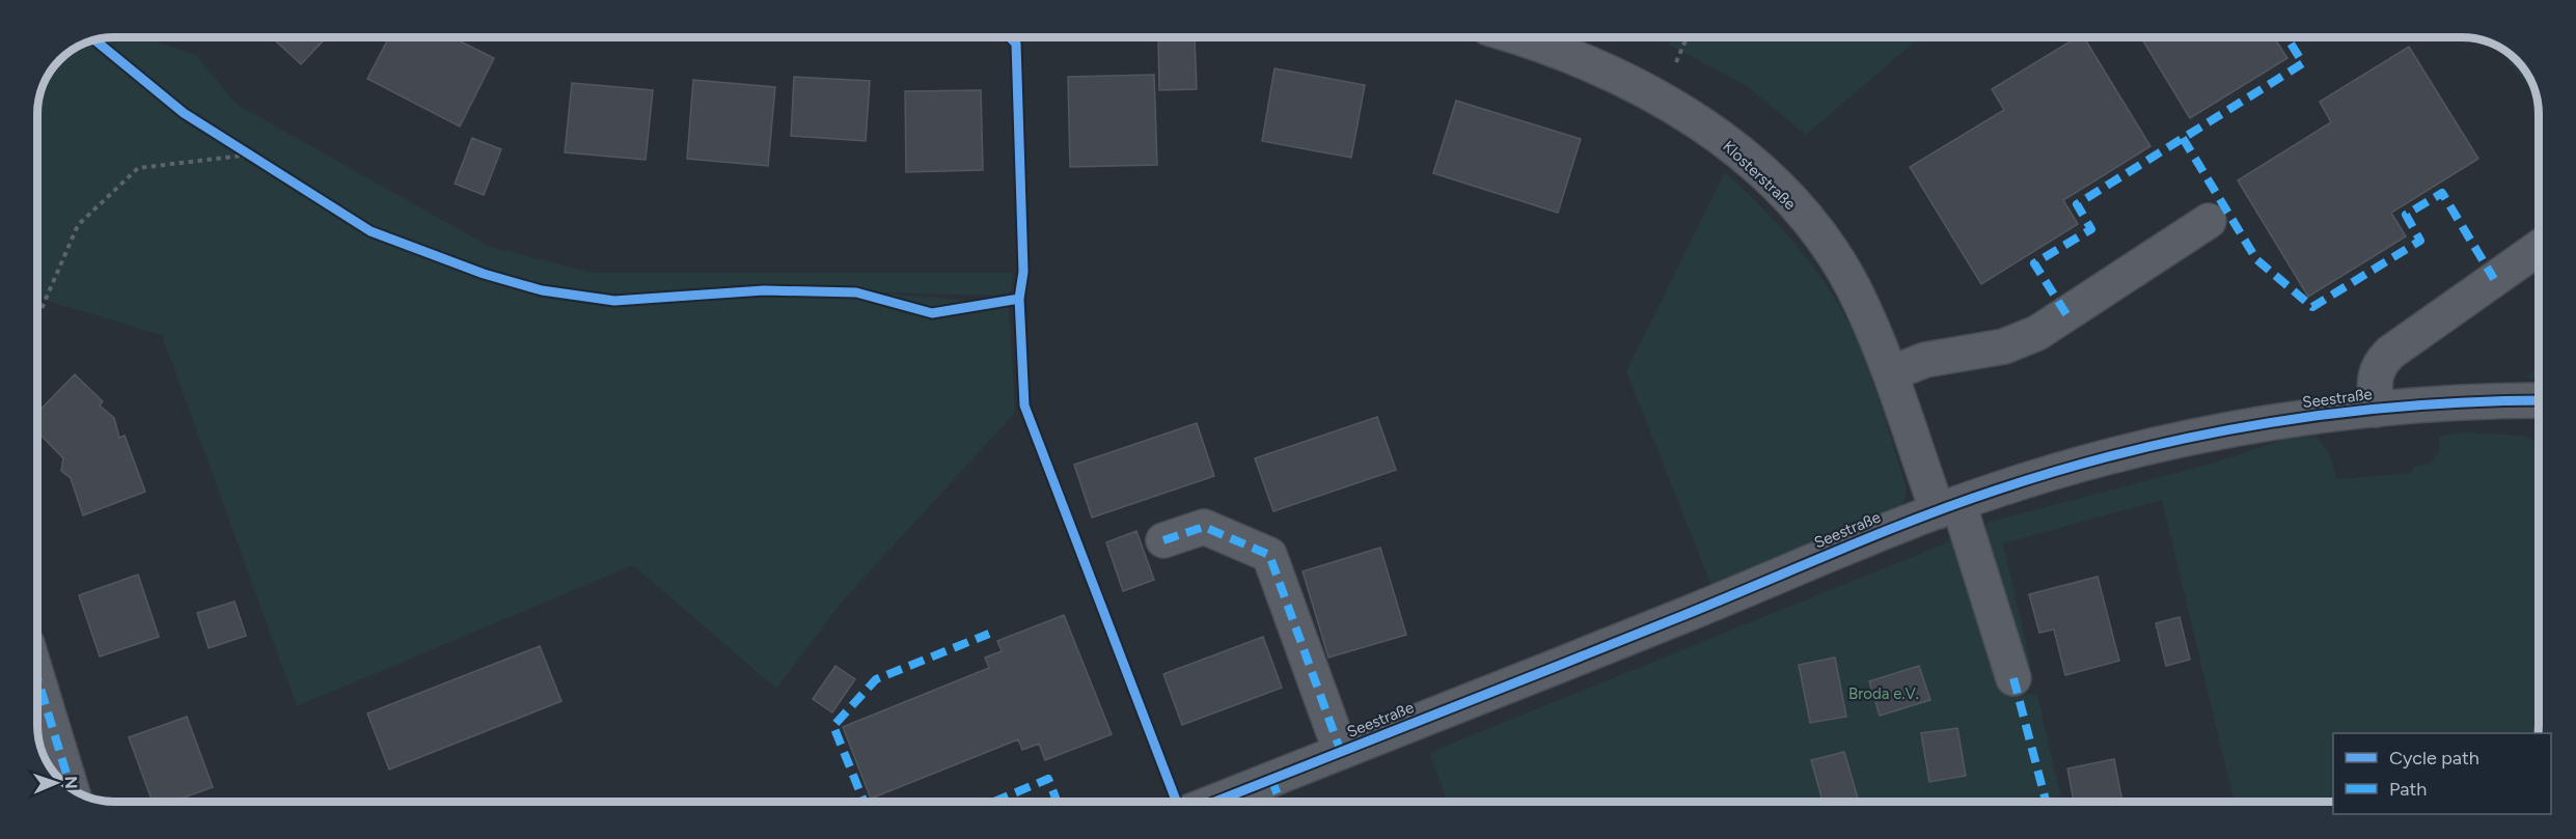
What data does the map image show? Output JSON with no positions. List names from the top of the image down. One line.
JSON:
{"streets":{"street":["Klosterstraße","Seestraße"]},"crossings":[["Klosterstraße","Seestraße"]],"parks":["Broda e.V."],"legend":["Cycle path","Path"],"north":"right"}
